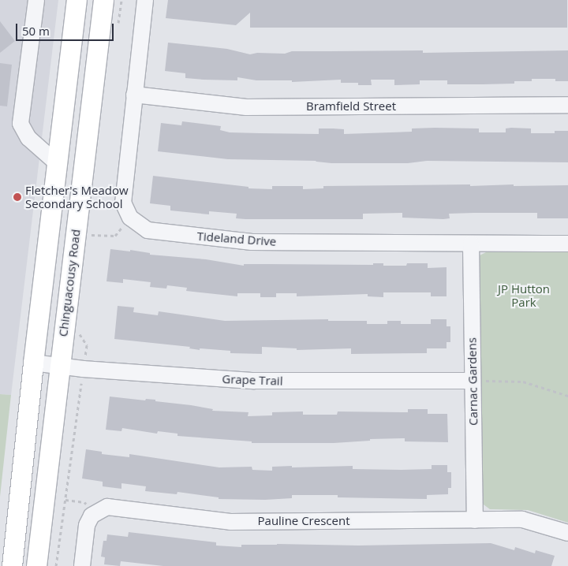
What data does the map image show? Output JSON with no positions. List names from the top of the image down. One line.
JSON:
{"streets":{"main road":["Chinguacousy Road"],"street":["Bramfield Street","Tideland Drive","Grape Trail","Carnac Gardens","Pauline Crescent"]},"crossings":[["Tideland Drive","Carnac Gardens"],["Chinguacousy Road","Grape Trail"],["Grape Trail","Carnac Gardens"],["Carnac Gardens","Pauline Crescent"]],"parks":["JP Hutton Park"],"places":["Fletcher's Meadow Secondary School"],"scale_bar":"50 m"}
